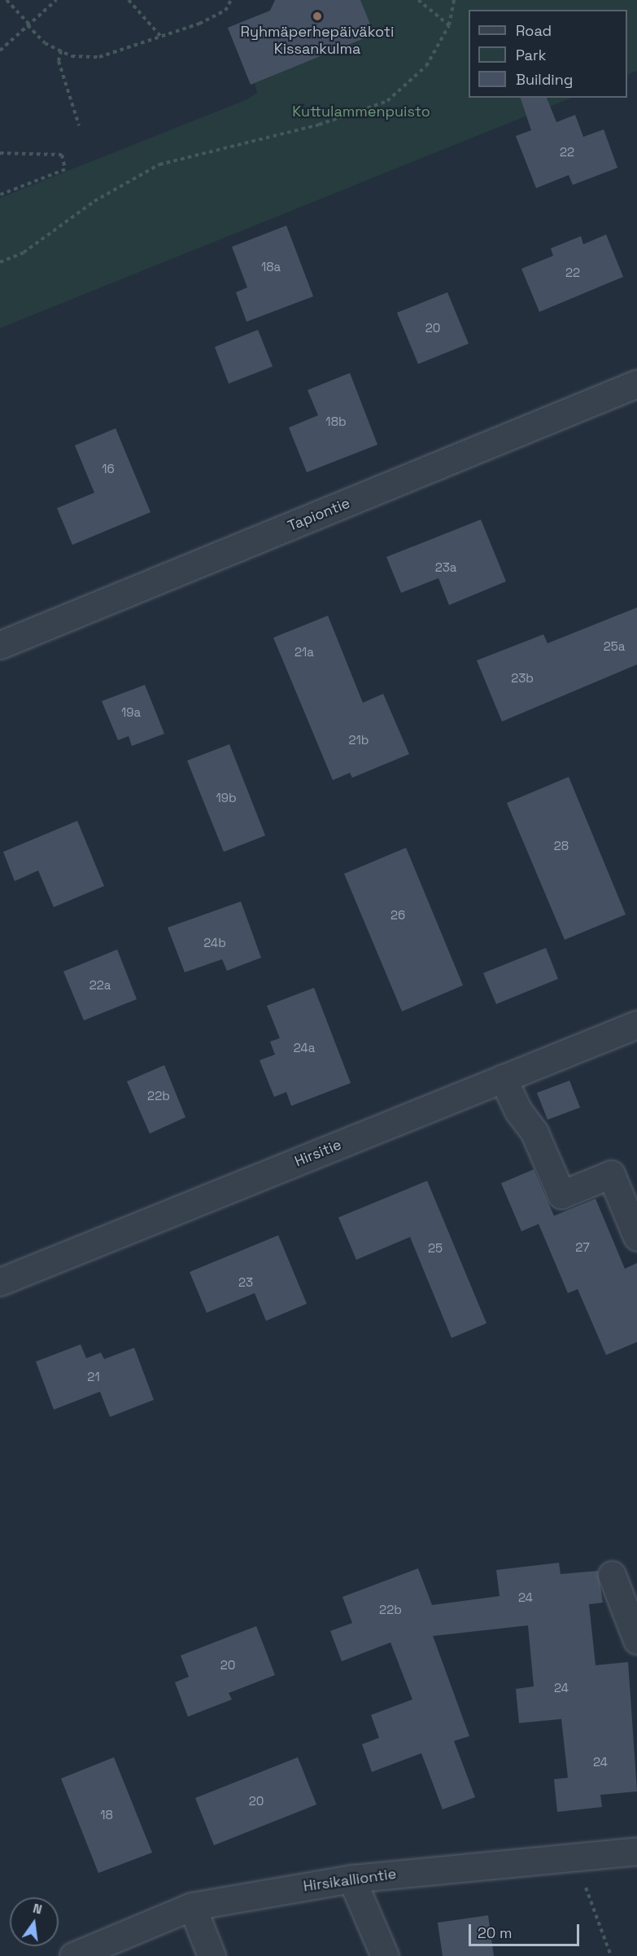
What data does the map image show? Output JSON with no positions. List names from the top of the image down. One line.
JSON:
{"streets":{"street":["Tapiontie","Hirsitie","Hirsikalliontie"]},"parks":["Kuttulammenpuisto"],"places":["Ryhmäperhepäiväkoti Kissankulma"],"house_numbers":["22","18a","22","20","18b","16","23a","25a","21a","23b","19a","21b","19b","28","26","24b","22a","24a","22b","27","25","23","21","24","22b","20","24","24","20","18"],"legend":["Road","Park","Building"],"scale_bar":"20 m","north":"top"}
